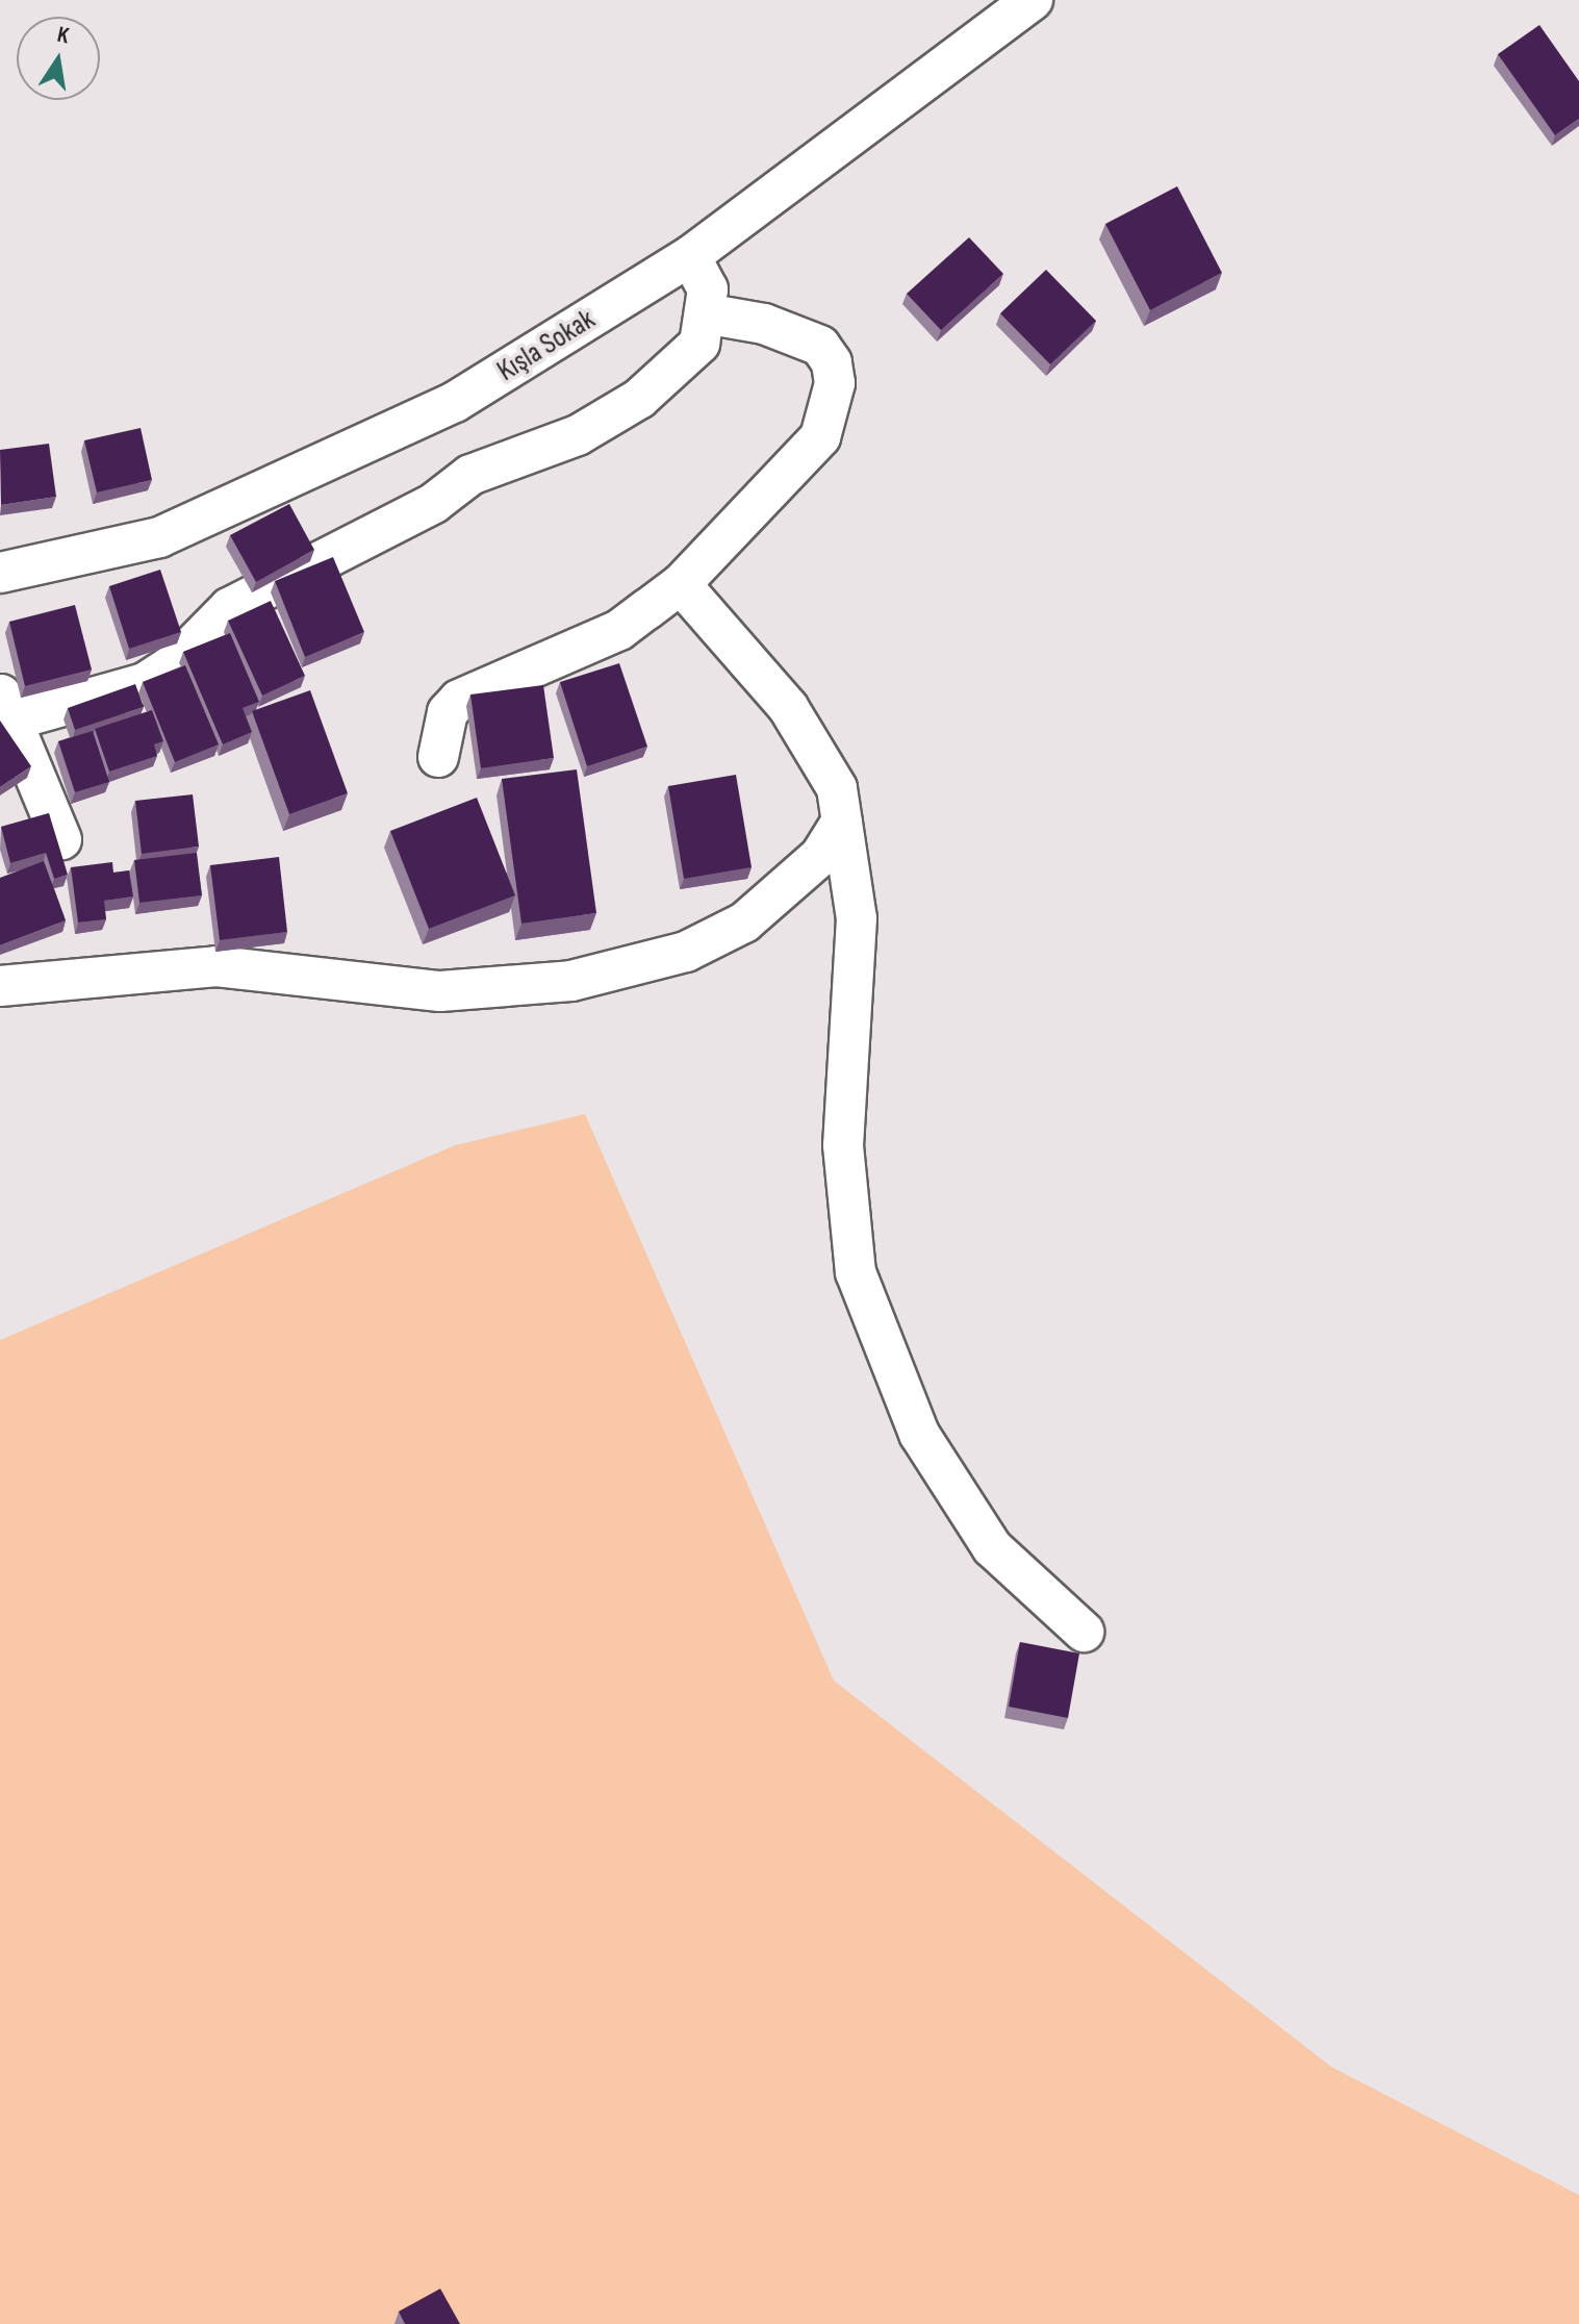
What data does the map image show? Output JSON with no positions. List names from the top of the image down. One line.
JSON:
{"streets":{"street":["Kışla Sokak"]},"north":"top"}
